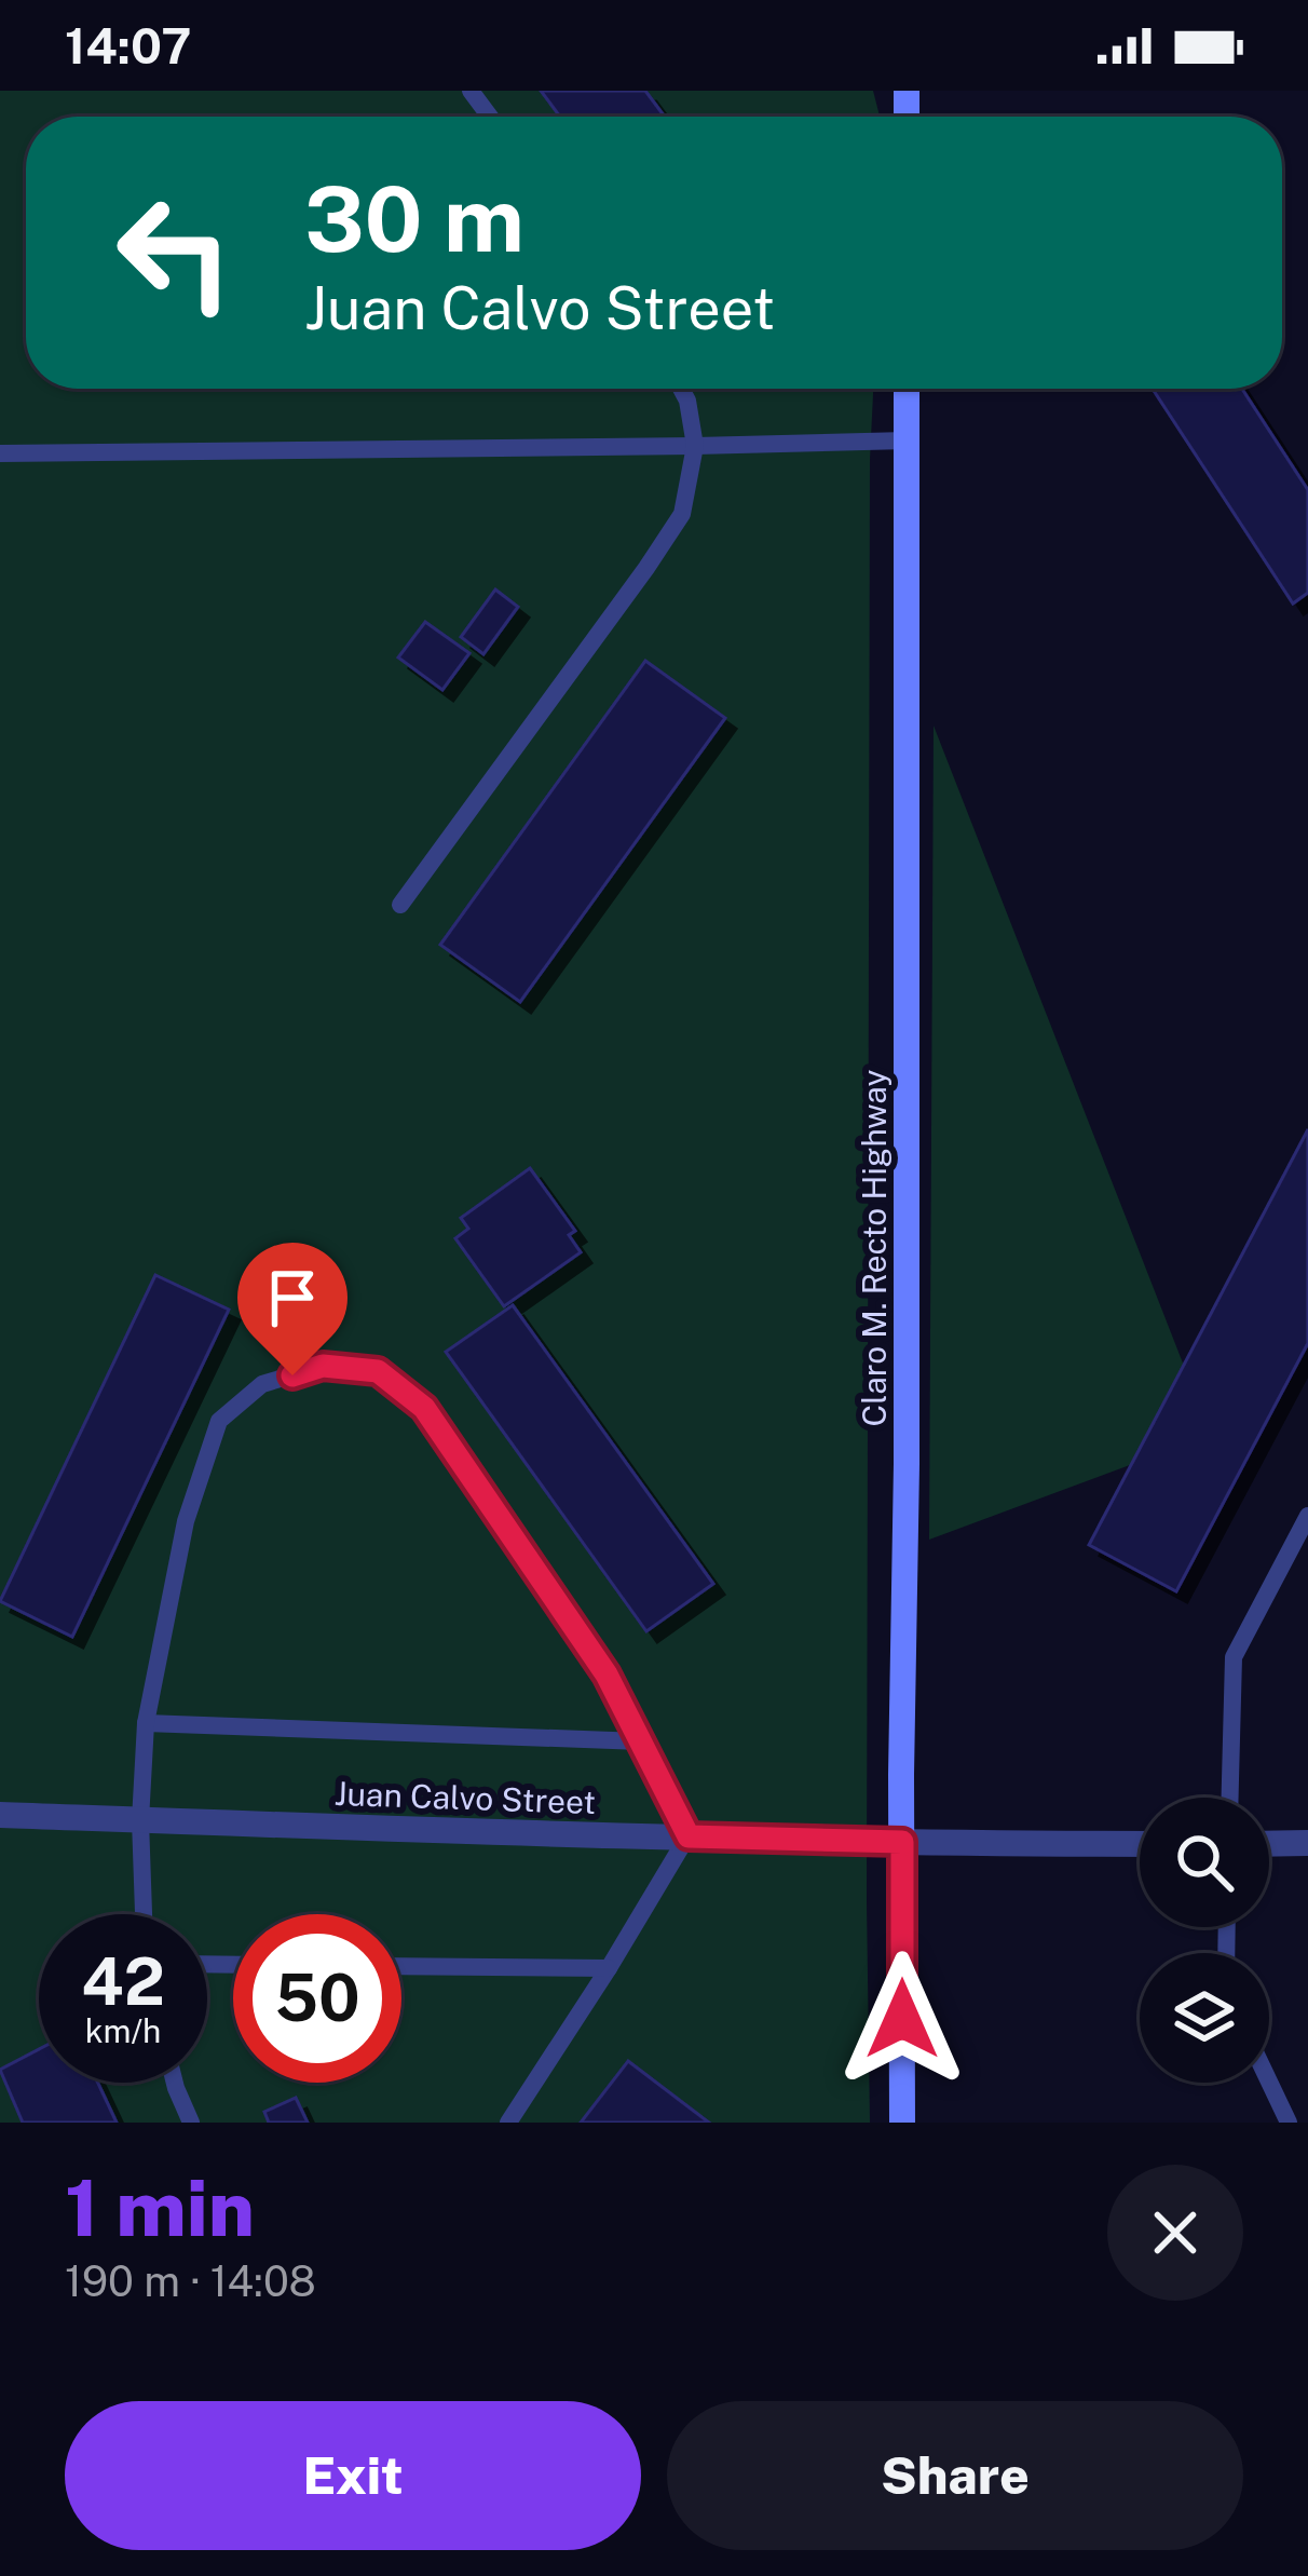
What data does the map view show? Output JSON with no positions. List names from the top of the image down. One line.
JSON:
{"streets":{"main road":["Claro M. Recto Highway"],"street":["Juan Calvo Street"]},"crossings":[["Claro M. Recto Highway","Juan Calvo Street"]],"page":{"status":"14:07","turn":["30 m","Juan Calvo Street"],"speed":"42 km/h","limit":"50","heading":["1 min","190 m · 14:08"],"buttons":["Exit","Share"]}}
